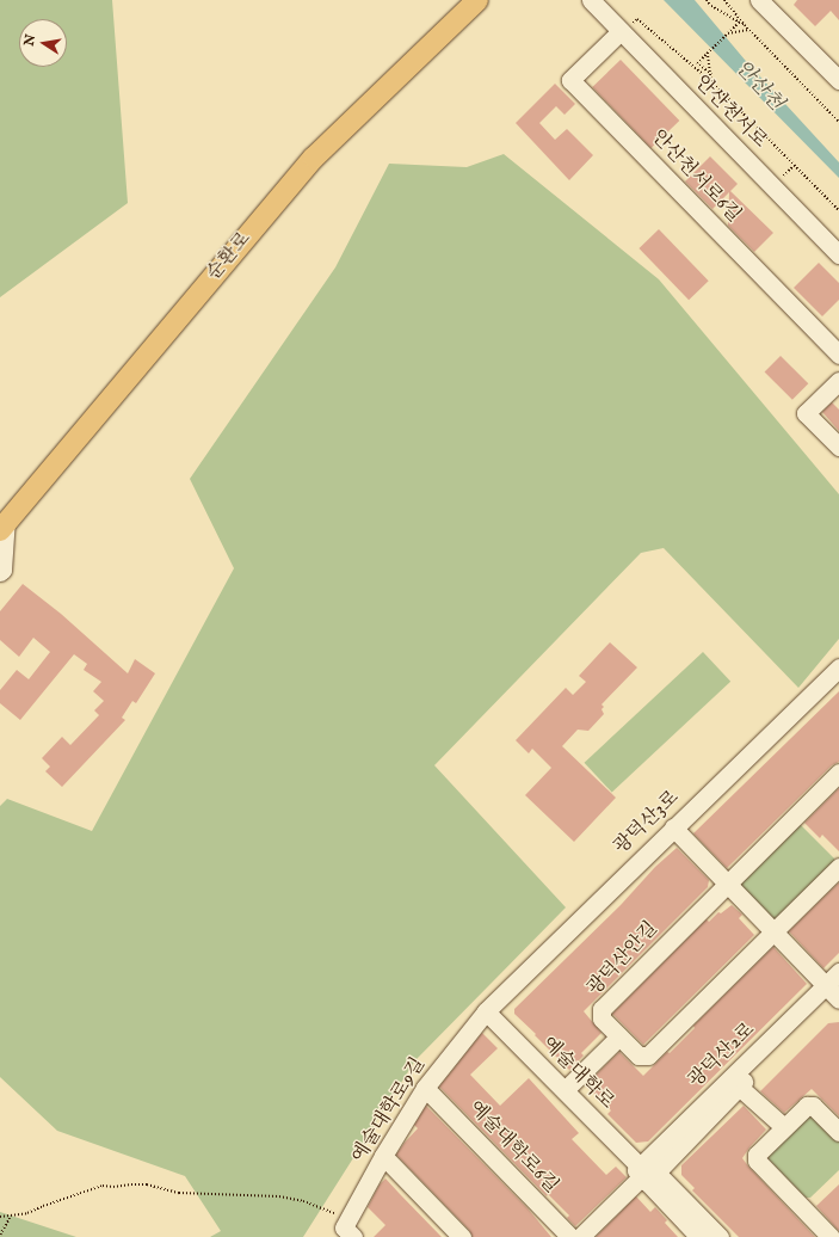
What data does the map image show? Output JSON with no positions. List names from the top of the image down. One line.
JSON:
{"streets":{"main road":["순환로"],"street":["안산천서로","안산천서로6길","광덕산3로","광덕산안길","광덕산2로","예술대학로","예술대학로9길","예술대학로6길"]},"crossings":[["안산천서로","안산천서로6길"],["광덕산3로","예술대학로"],["광덕산3로","예술대학로9길"],["광덕산2로","예술대학로"],["예술대학로","예술대학로9길"],["예술대학로9길","예술대학로6길"]],"water":["안산천"],"north":"left"}
